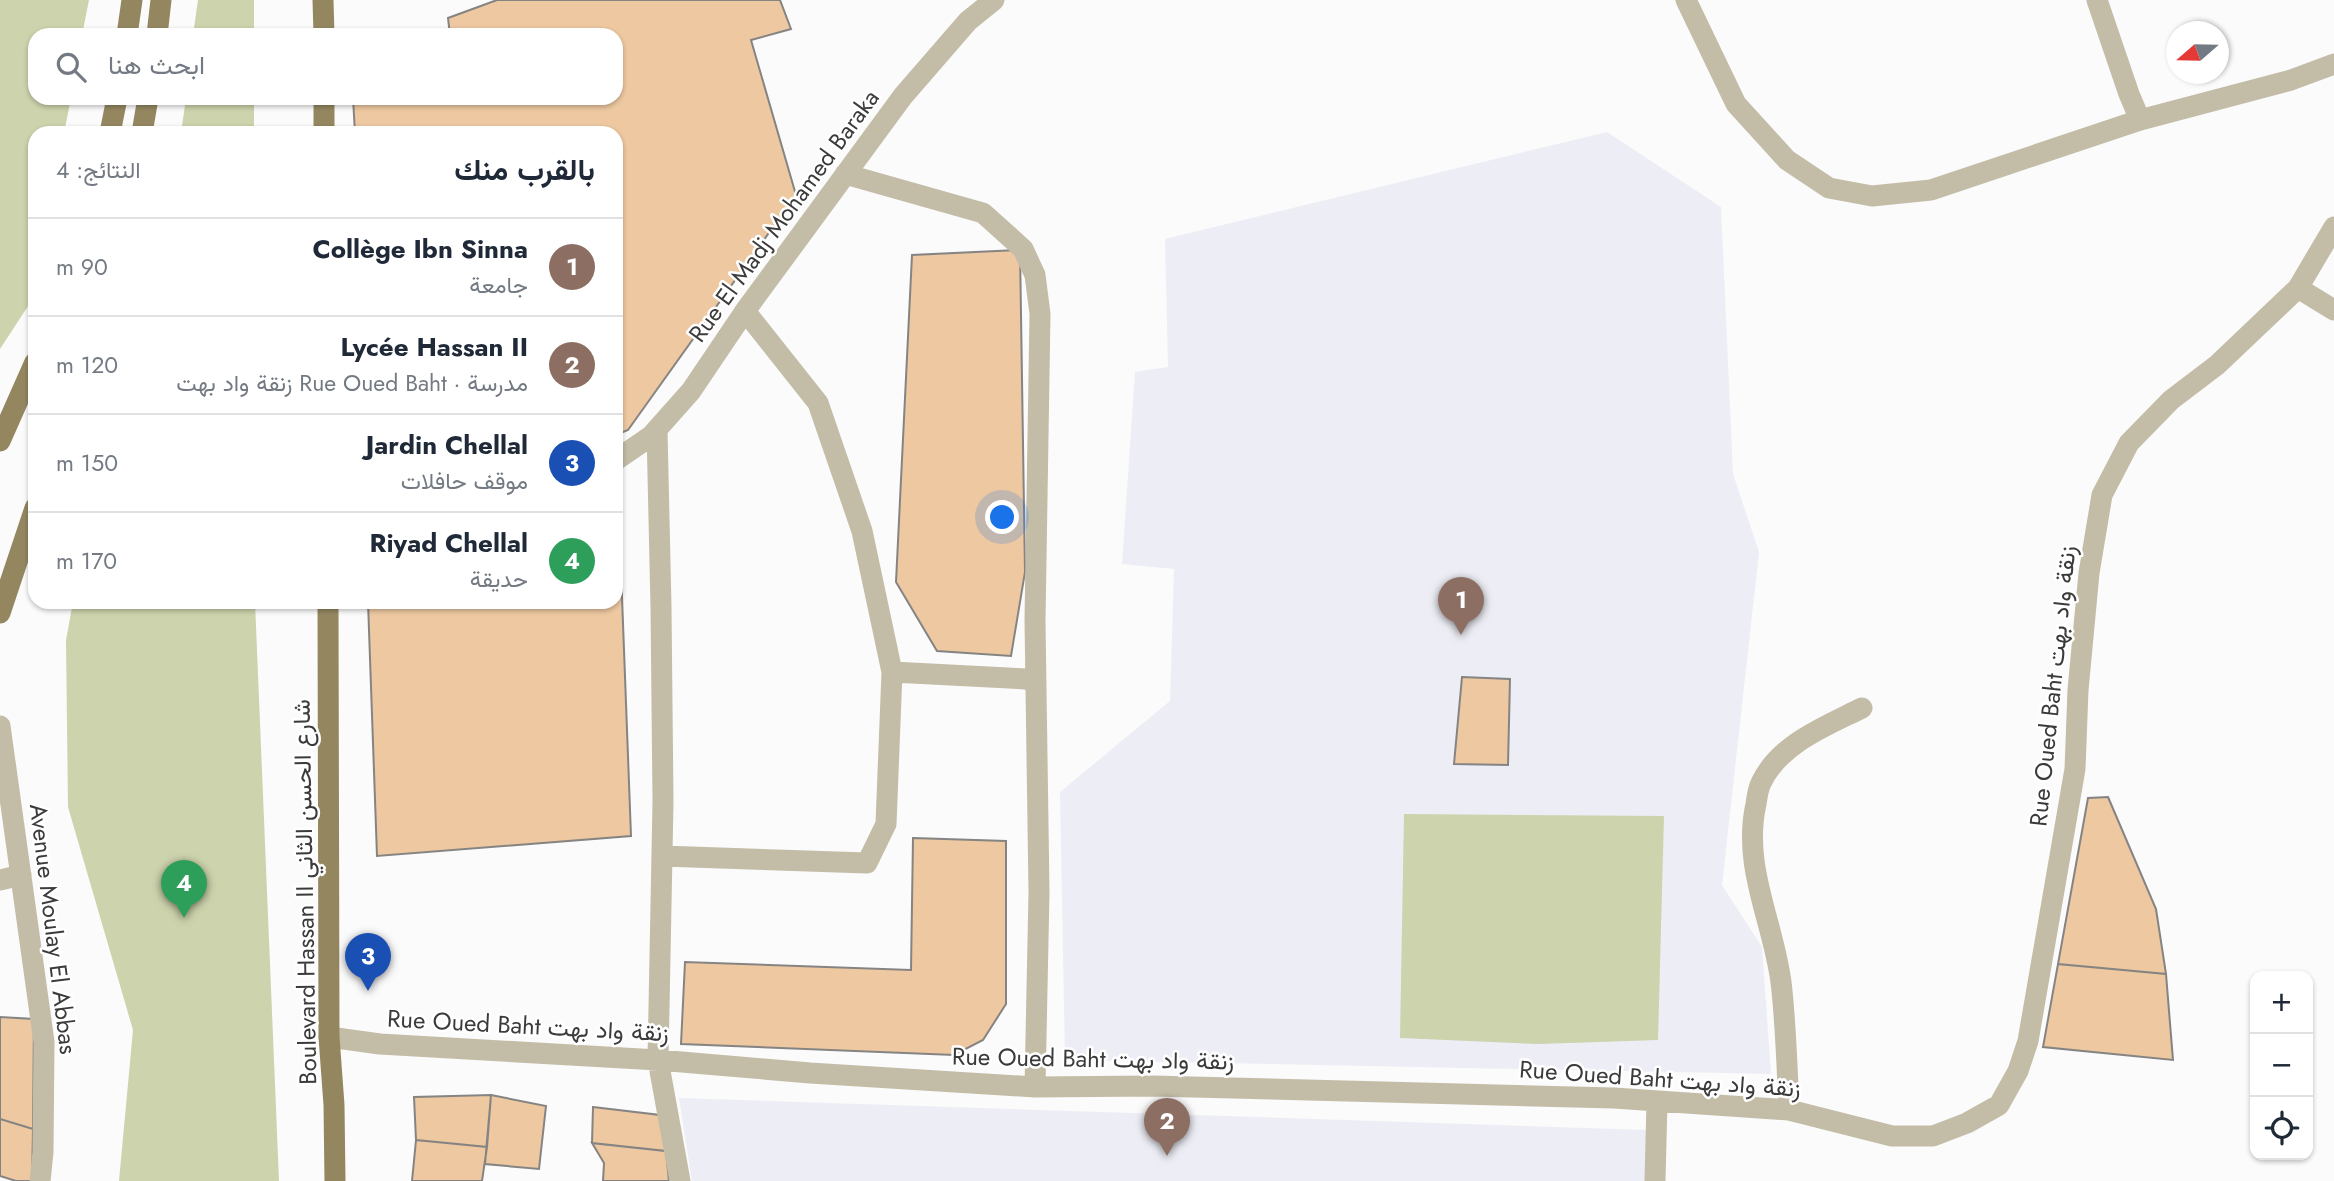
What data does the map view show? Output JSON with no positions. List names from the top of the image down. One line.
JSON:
{"streets":{"main road":["Boulevard Hassan II شارع الحسن الثاني"],"street":["Rue El Madj Mohamed Baraka","Rue Oued Baht زنقة واد بهت","Avenue Moulay El Abbas"]},"crossings":[["Rue Oued Baht زنقة واد بهت","Boulevard Hassan II شارع الحسن الثاني"]],"north":"left","page":{"search":"ابحث هنا","heading":["بالقرب منك","النتائج: 4"],"list":[{"mark":"1","name":"Collège Ibn Sinna","note":"جامعة","value":"90 m"},{"mark":"2","name":"Lycée Hassan II","note":"مدرسة · Rue Oued Baht زنقة واد بهت","value":"120 m"},{"mark":"3","name":"Jardin Chellal","note":"موقف حافلات","value":"150 m"},{"mark":"4","name":"Riyad Chellal","note":"حديقة","value":"170 m"}],"pins":["1","4","3","2"],"map_buttons":["+","−"]}}
